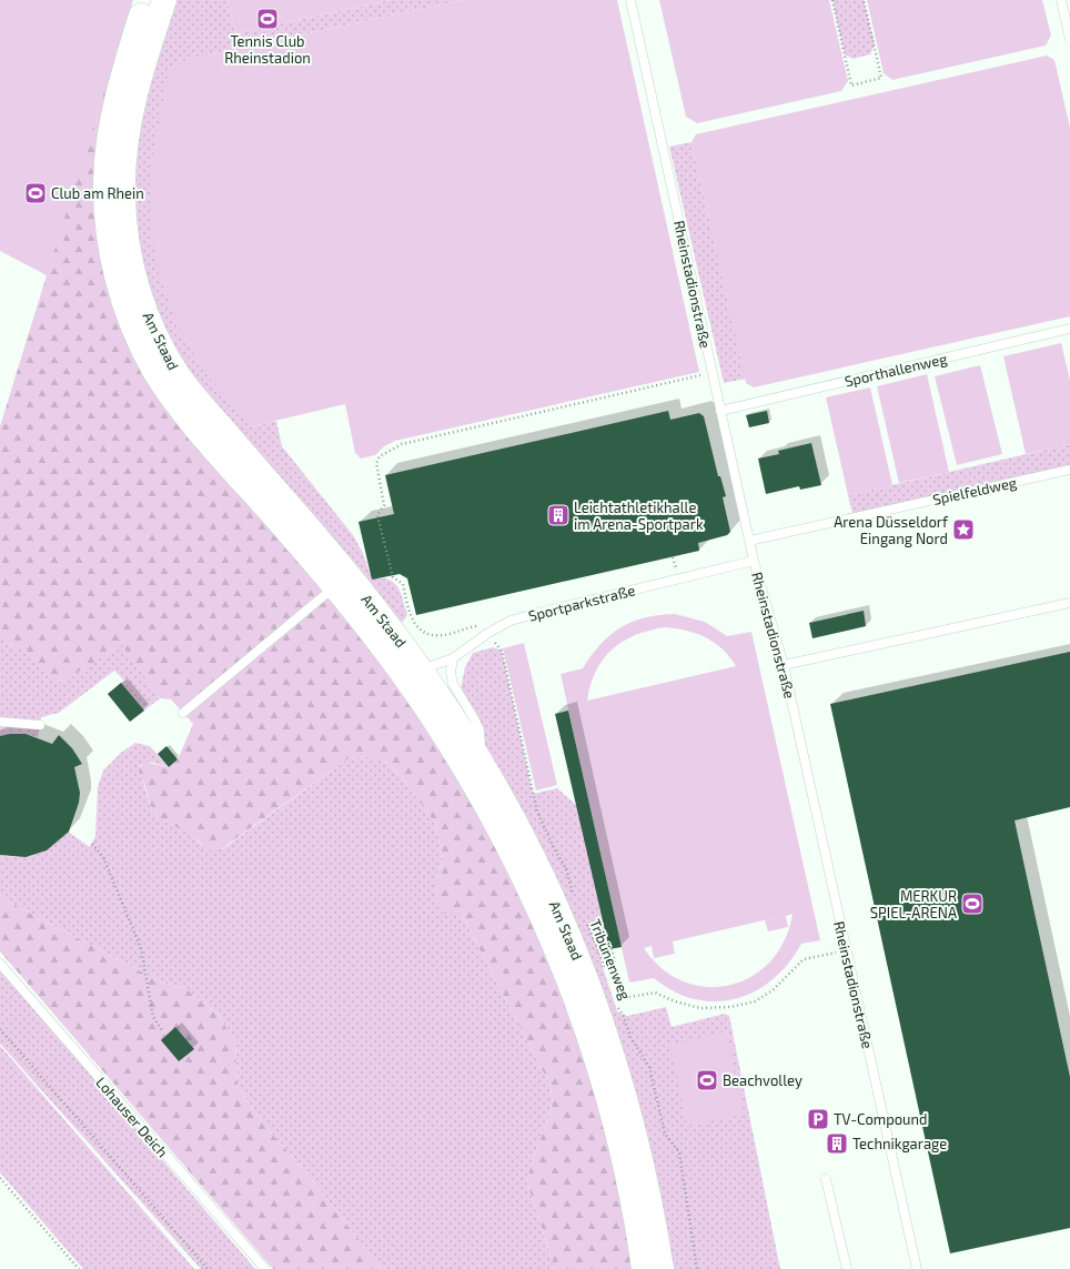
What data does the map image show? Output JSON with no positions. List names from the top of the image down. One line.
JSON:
{"streets":{"street":["Am Staad"],"lane":["Rheinstadionstraße","Sporthallenweg","Spielfeldweg","Sportparkstraße","Lohauser Deich"],"path":["Tribünenweg"]},"crossings":[["Rheinstadionstraße","Sporthallenweg"],["Rheinstadionstraße","Spielfeldweg"],["Rheinstadionstraße","Sportparkstraße"],["Am Staad","Sportparkstraße"]],"places":{"sports":["Tennis Club Rheinstadion","Club am Rhein","MERKUR SPIEL-ARENA","Beachvolley"],"building":["Leichtathletikhalle im Arena-Sportpark","Technikgarage"],"place":["Arena Düsseldorf Eingang Nord"],"parking":["TV-Compound"]}}
